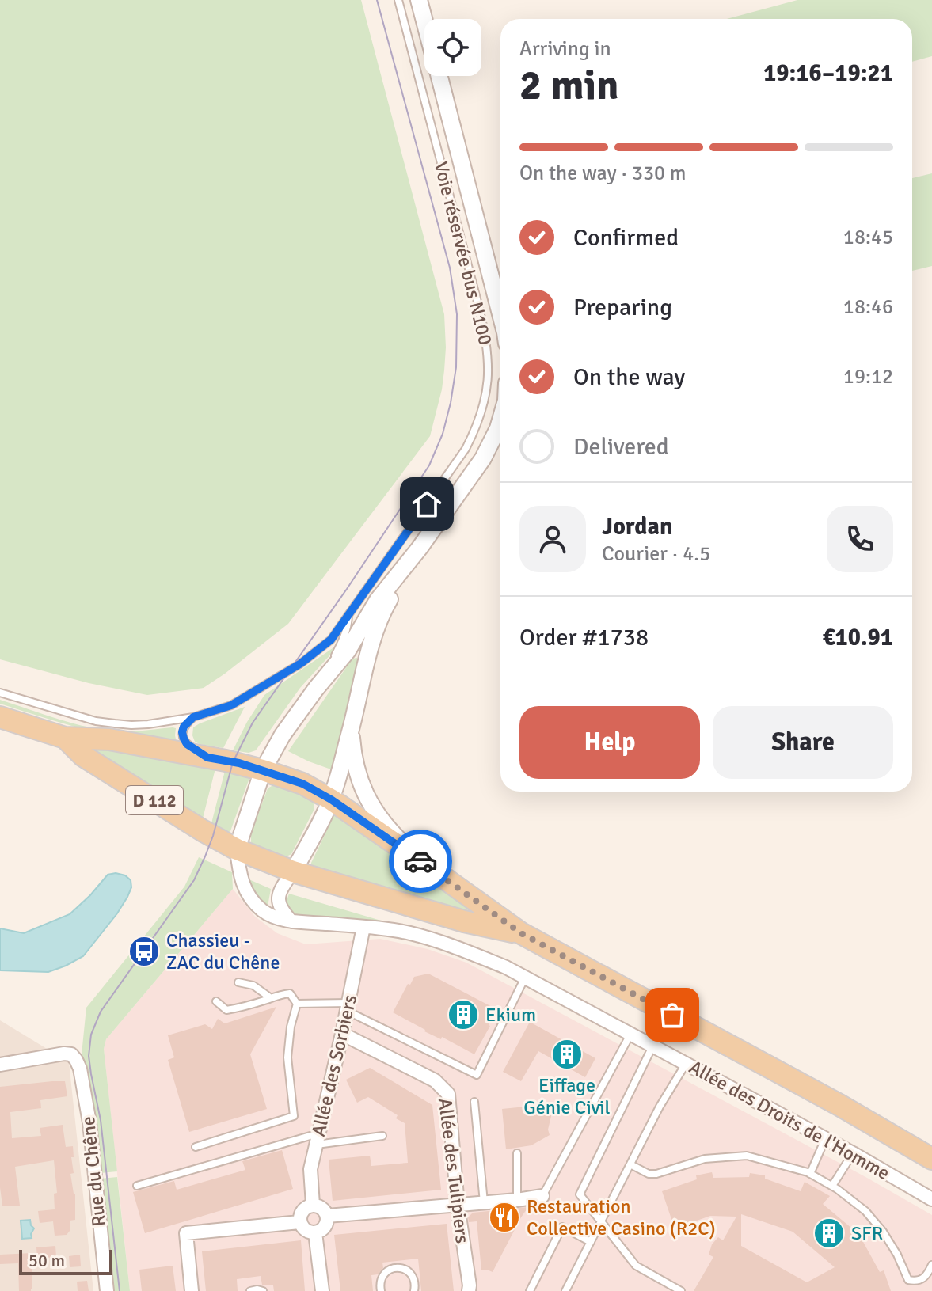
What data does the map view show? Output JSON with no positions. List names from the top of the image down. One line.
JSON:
{"streets":{"main road":["D 112"],"street":["Allée des Sorbiers","Allée des Droits de l'Homme","Allée des Tulipiers","Rue du Chêne"],"lane":["Voie réservée bus N100"]},"crossings":[["D 112","Allée des Droits de l'Homme"],["Allée des Sorbiers","Allée des Droits de l'Homme"],["Allée des Sorbiers","Allée des Tulipiers"]],"places":{"bus stop":["Chassieu - ZAC du Chêne"],"building":["Ekium","Eiffage Génie Civil","SFR"],"restaurant":["Restauration Collective Casino (R2C)"]},"scale_bar":"50 m","page":{"heading":["2 min","Arriving in","19:16–19:21"],"panel":["Jordan","Courier · 4.5","Order #1738","€10.91"],"bar":"On the way · 330 m","list":[["Confirmed","18:45"],["Preparing","18:46"],["On the way","19:12"],"Delivered"],"buttons":["Help","Share"],"scale":"50 m"}}
